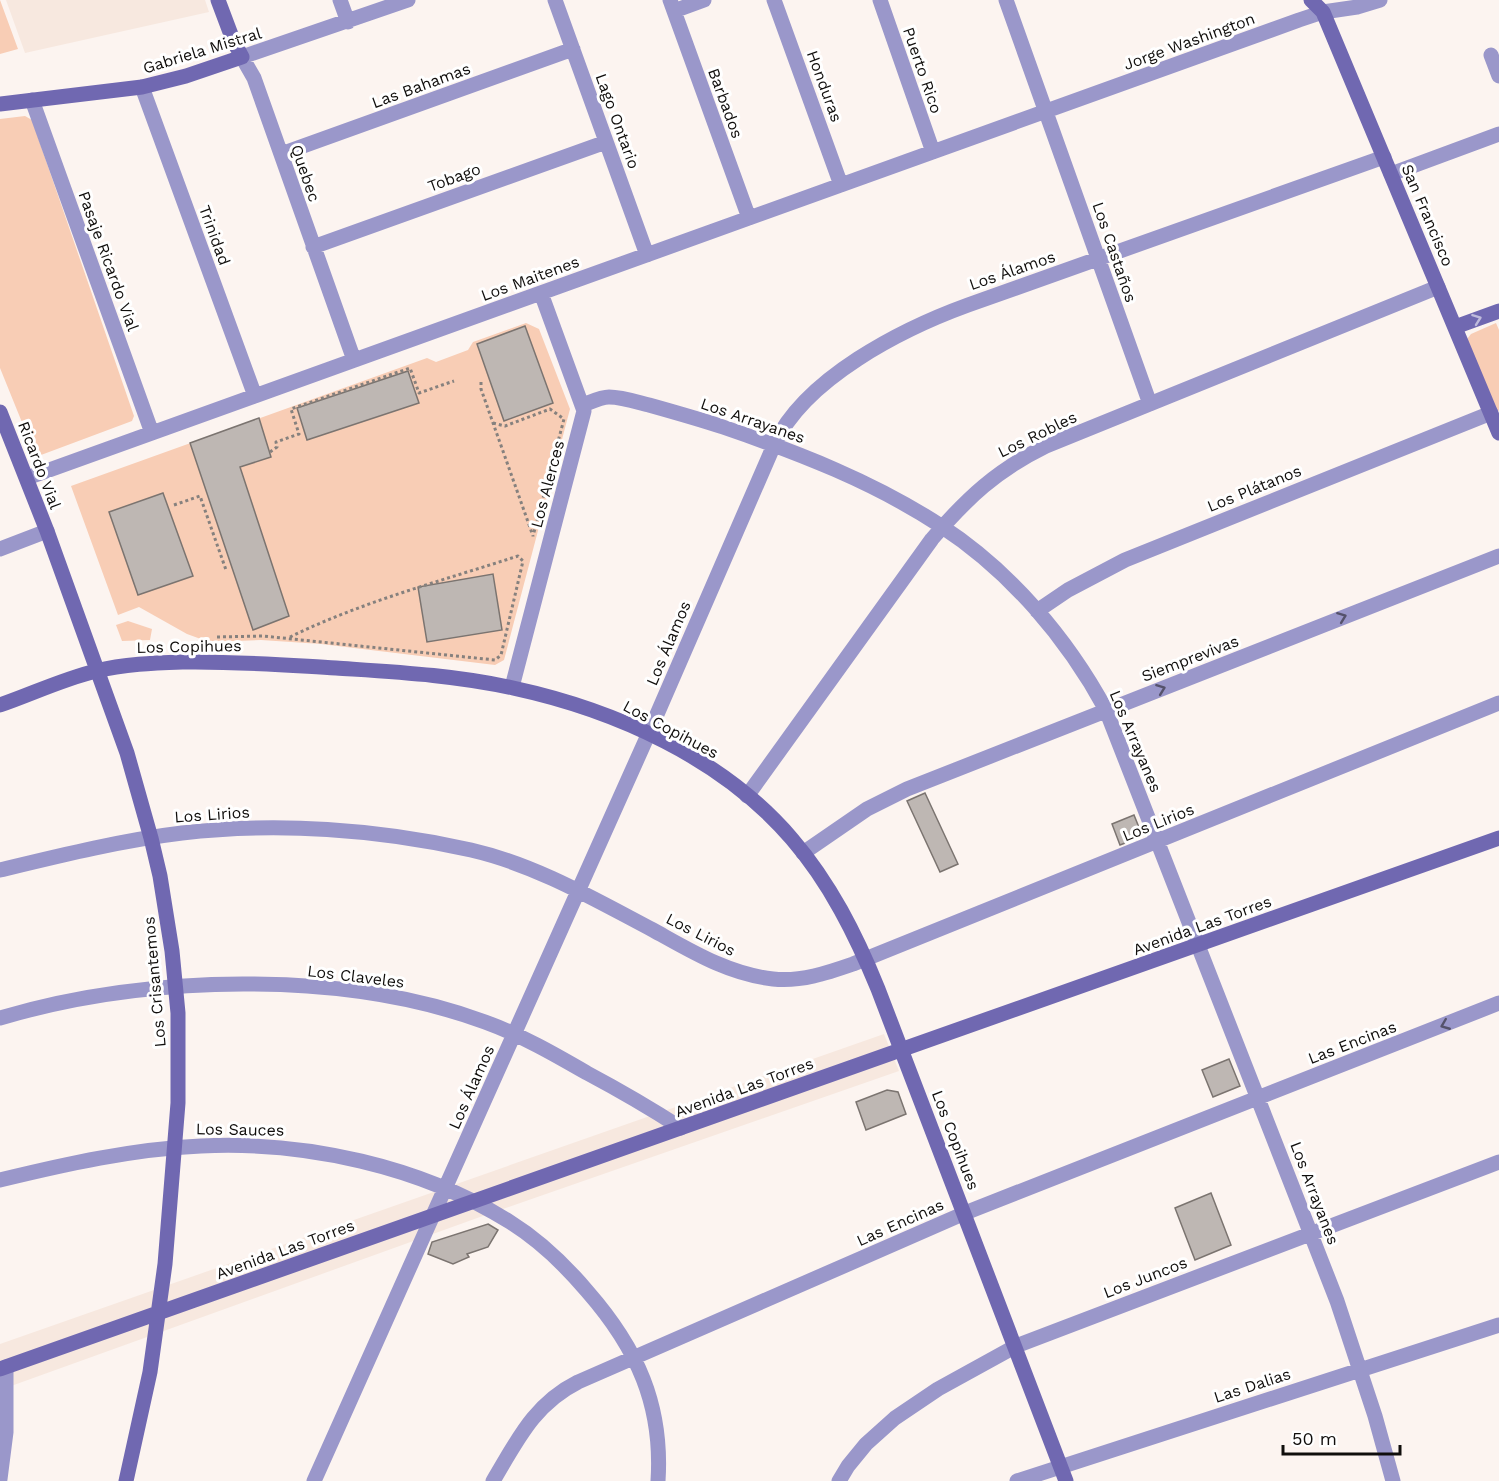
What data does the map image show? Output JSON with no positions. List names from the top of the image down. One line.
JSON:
{"streets":{"street":["Jorge Washington","Gabriela Mistral","Puerto Rico","Las Bahamas","Honduras","Barbados","Lago Ontario","Quebec","Tobago","San Francisco","Trinidad","Los Castaños","Pasaje Ricardo Vial","Los Álamos","Los Maitenes","Los Arrayanes","Los Robles","Ricardo Vial","Los Alerces","Los Plátanos","Los Copihues","Siemprevivas","Los Lirios","Avenida Las Torres","Los Claveles","Los Crisantemos","Las Encinas","Los Sauces","Los Juncos","Las Dalias"]},"crossings":[["Jorge Washington","San Francisco"],["Jorge Washington","Los Castaños"],["Jorge Washington","Los Maitenes"],["Gabriela Mistral","Quebec"],["Gabriela Mistral","Trinidad"],["Gabriela Mistral","Pasaje Ricardo Vial"],["Puerto Rico","Los Maitenes"],["Las Bahamas","Lago Ontario"],["Las Bahamas","Quebec"],["Honduras","Los Maitenes"],["Barbados","Los Maitenes"],["Lago Ontario","Tobago"],["Lago Ontario","Los Maitenes"],["Quebec","Tobago"],["Quebec","Los Maitenes"],["San Francisco","Los Álamos"],["San Francisco","Los Robles"],["San Francisco","Los Plátanos"],["Trinidad","Los Maitenes"],["Los Castaños","Los Álamos"],["Los Castaños","Los Maitenes"],["Los Castaños","Los Robles"],["Pasaje Ricardo Vial","Los Maitenes"],["Los Álamos","Los Arrayanes"],["Los Álamos","Los Copihues"],["Los Álamos","Los Lirios"],["Los Álamos","Avenida Las Torres"],["Los Álamos","Los Claveles"],["Los Álamos","Los Sauces"],["Los Maitenes","Ricardo Vial"],["Los Maitenes","Los Alerces"],["Los Arrayanes","Los Robles"],["Los Arrayanes","Los Alerces"],["Los Arrayanes","Los Plátanos"],["Los Arrayanes","Siemprevivas"],["Los Arrayanes","Los Lirios"],["Los Arrayanes","Avenida Las Torres"],["Los Arrayanes","Las Encinas"],["Los Arrayanes","Los Juncos"],["Los Arrayanes","Las Dalias"],["Los Robles","Los Copihues"],["Ricardo Vial","Los Crisantemos"],["Los Alerces","Los Copihues"],["Los Copihues","Siemprevivas"],["Los Copihues","Los Lirios"],["Los Copihues","Avenida Las Torres"],["Los Copihues","Los Crisantemos"],["Los Copihues","Las Encinas"],["Los Copihues","Los Juncos"],["Los Copihues","Las Dalias"],["Los Lirios","Los Crisantemos"],["Avenida Las Torres","Los Claveles"],["Avenida Las Torres","Los Crisantemos"],["Avenida Las Torres","Los Sauces"],["Los Claveles","Los Crisantemos"],["Los Crisantemos","Los Sauces"],["Las Encinas","Los Sauces"]],"one_way":["Siemprevivas"],"scale_bar":"50 m"}
